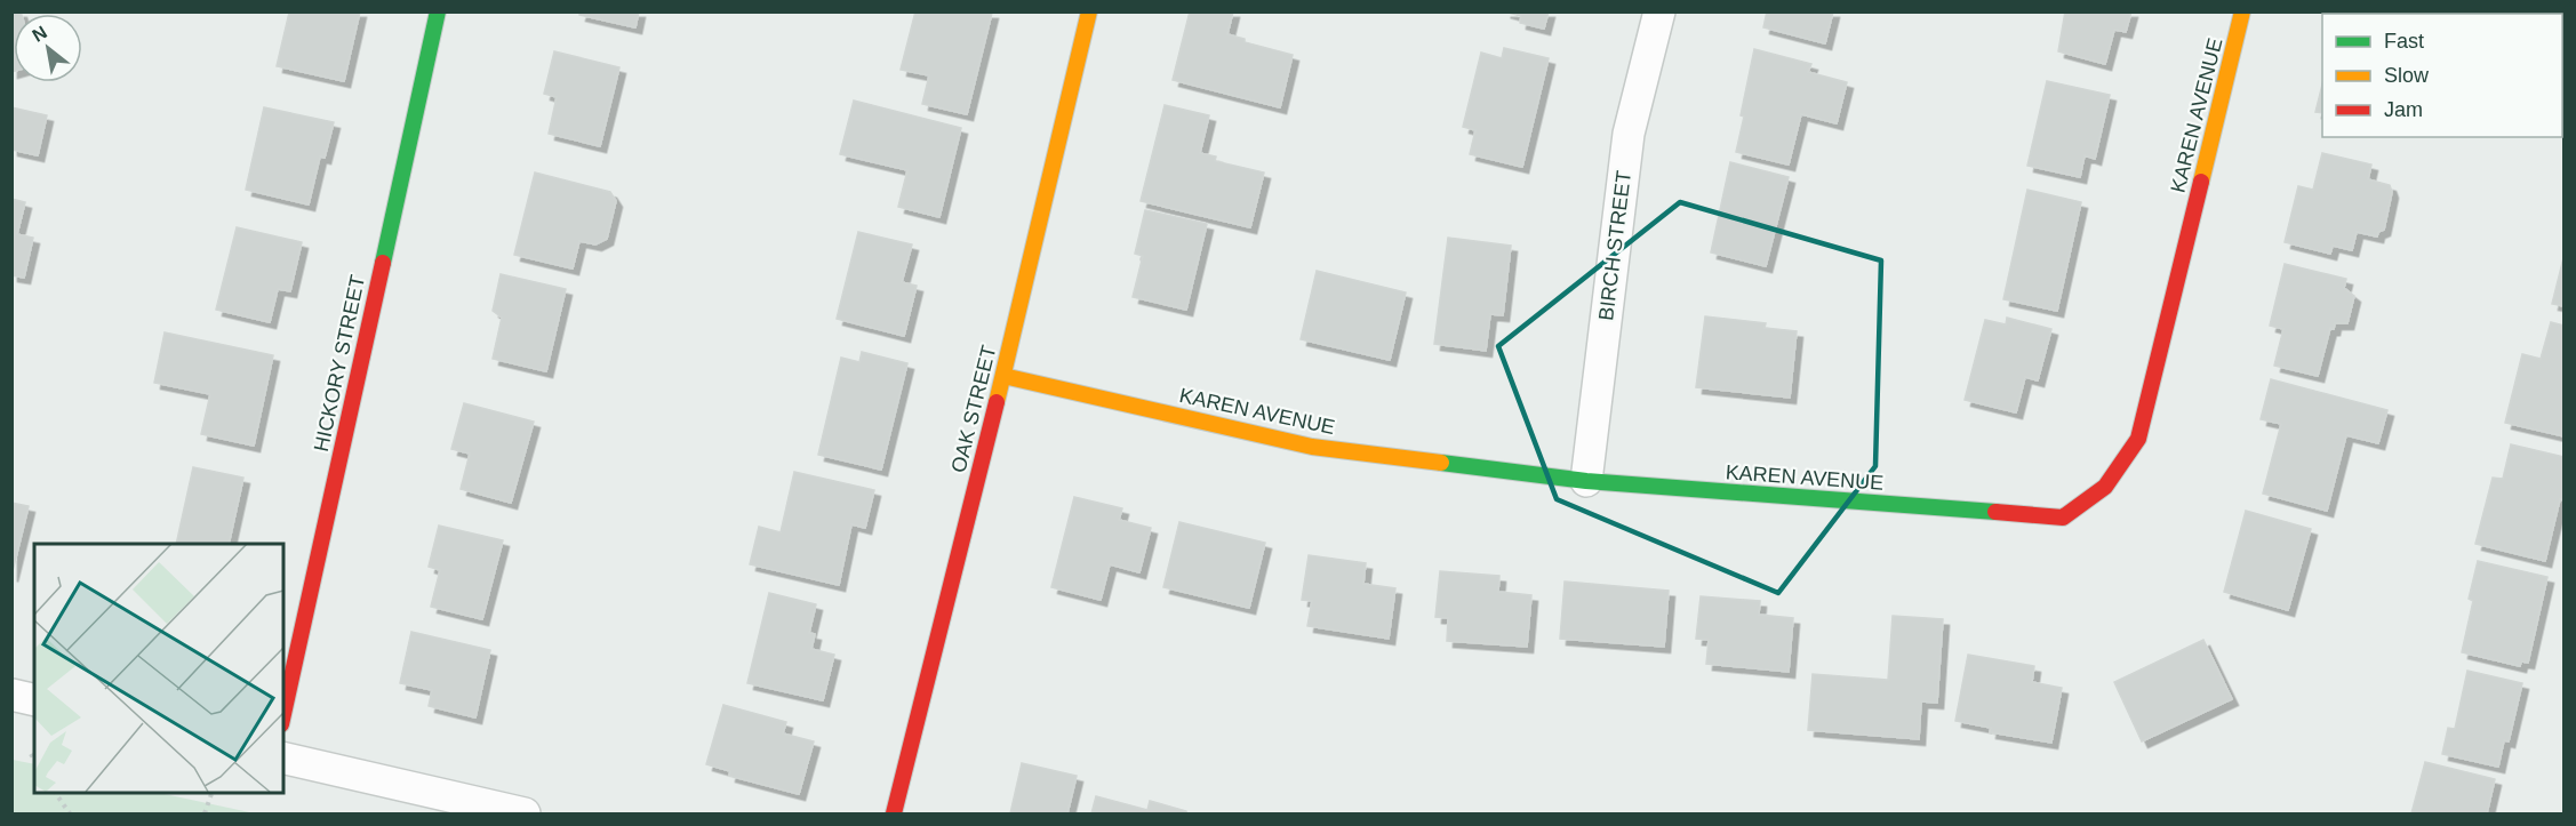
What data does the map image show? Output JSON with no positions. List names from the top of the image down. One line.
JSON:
{"streets":{"street":["KAREN AVENUE","BIRCH STREET","HICKORY STREET","OAK STREET"]},"crossings":[["KAREN AVENUE","BIRCH STREET"],["KAREN AVENUE","OAK STREET"]],"legend":["Fast","Slow","Jam"],"north":"top left"}
